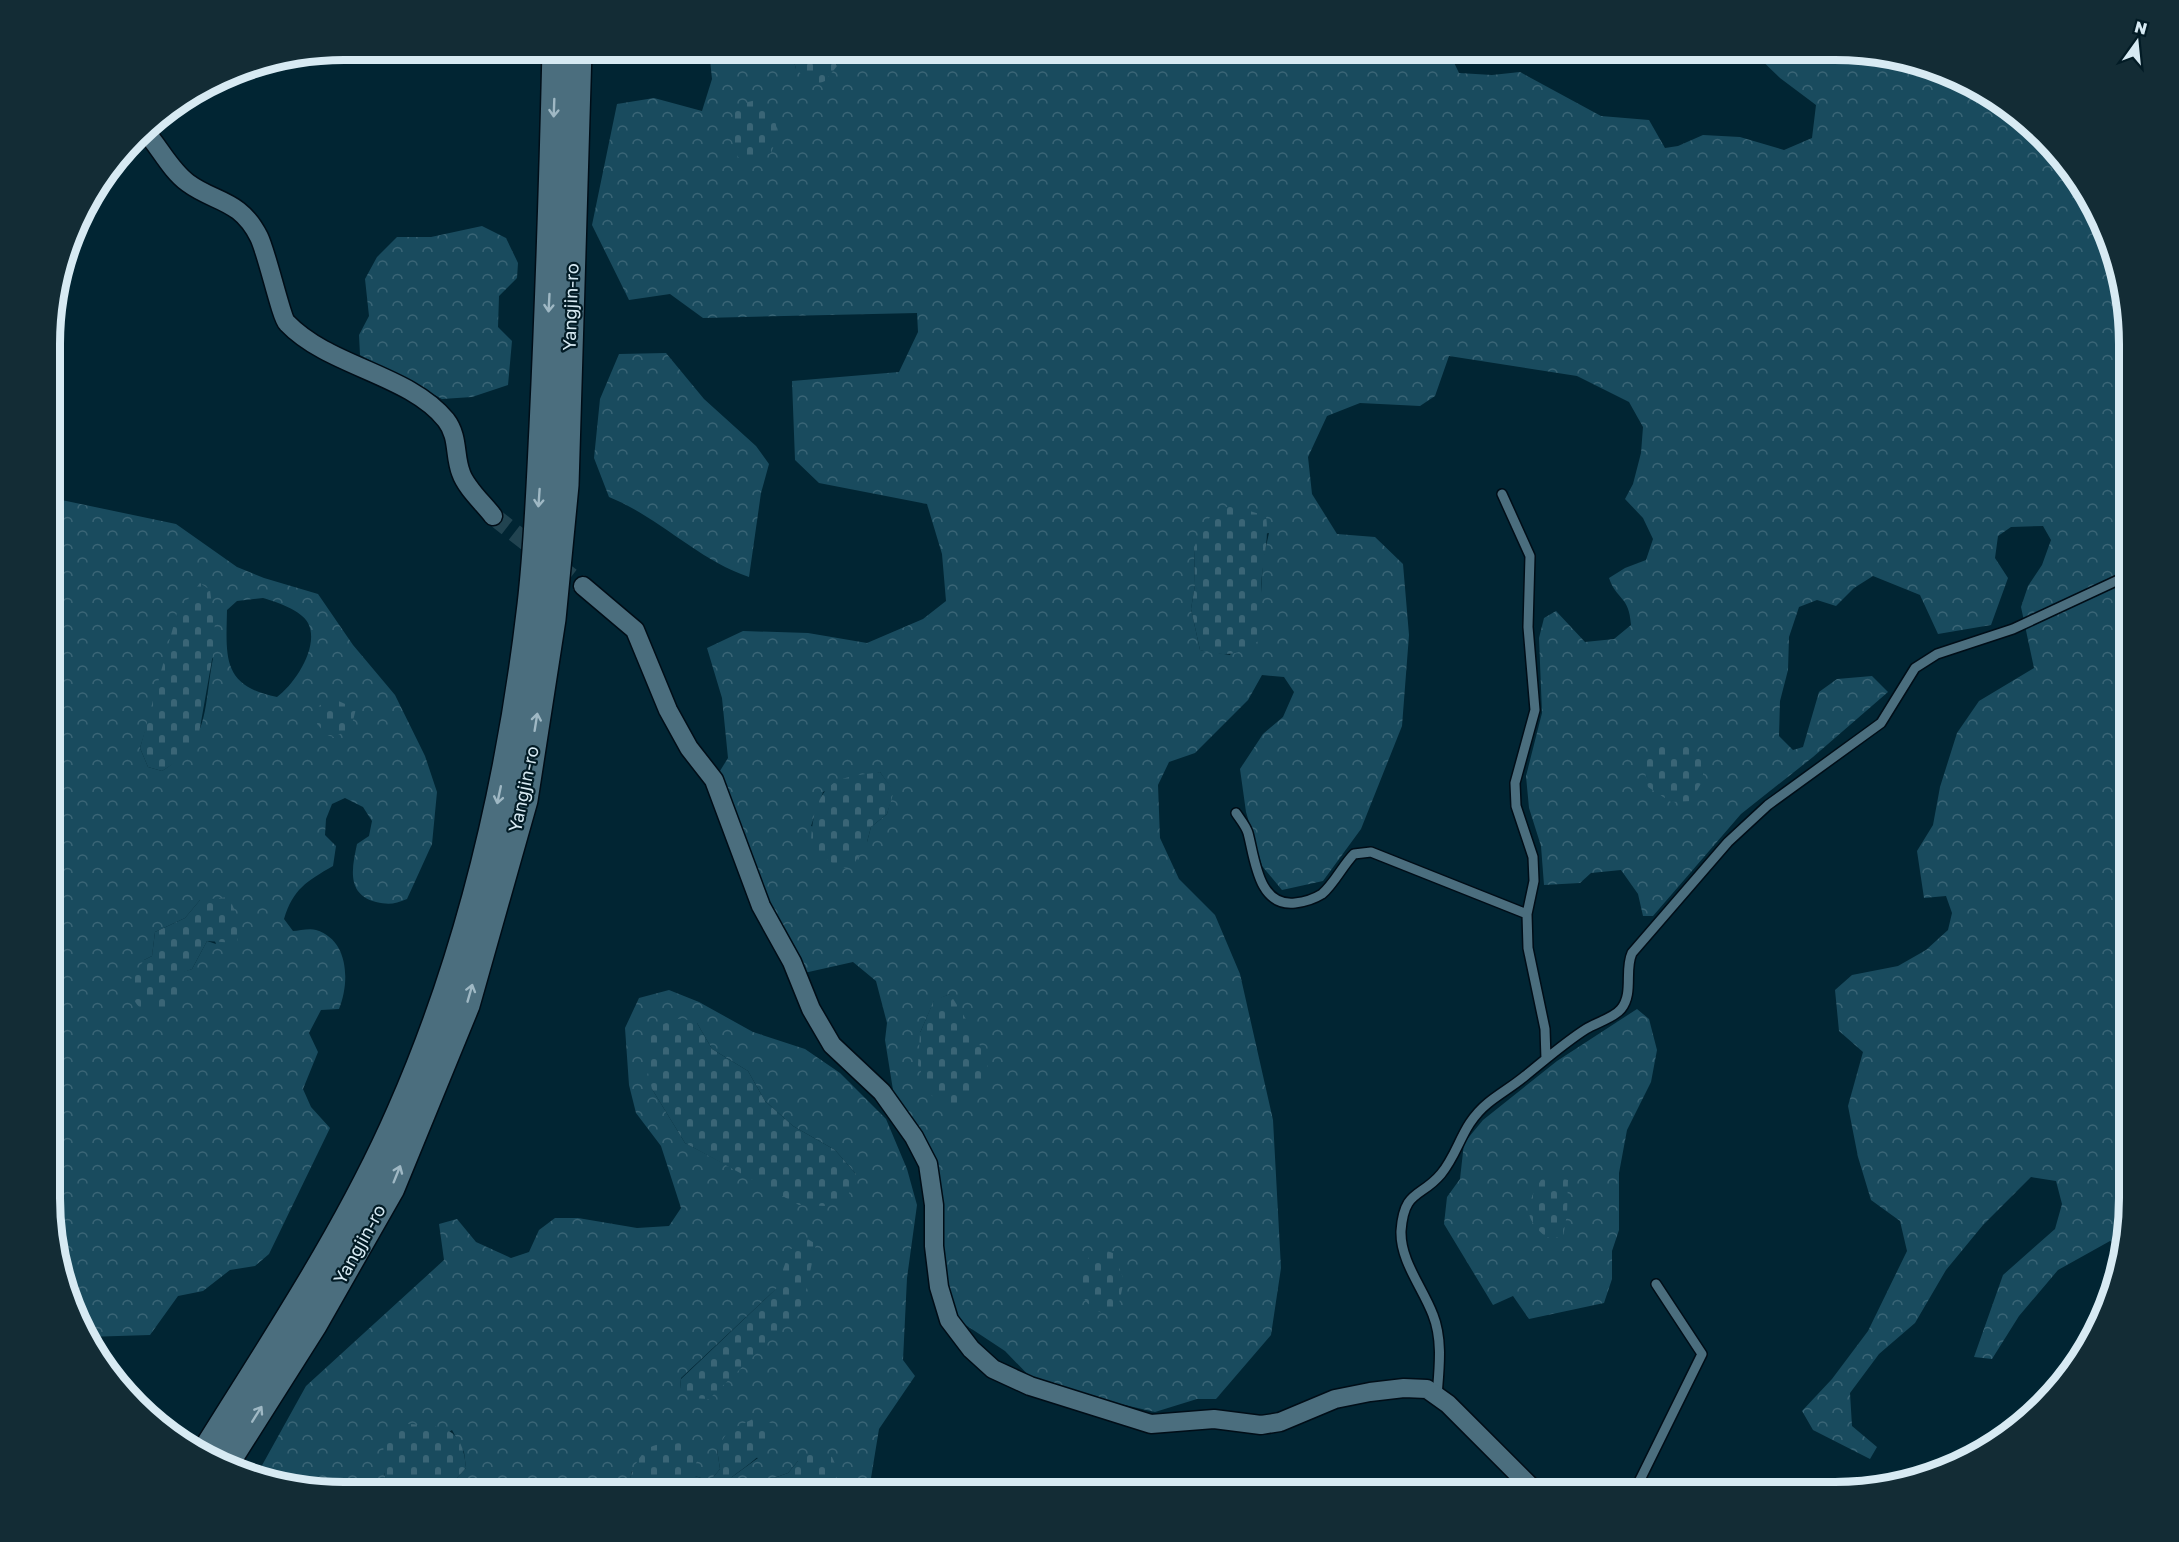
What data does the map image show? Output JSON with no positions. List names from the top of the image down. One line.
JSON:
{"streets":{"main road":["Yangjin-ro"]},"north":"top"}
